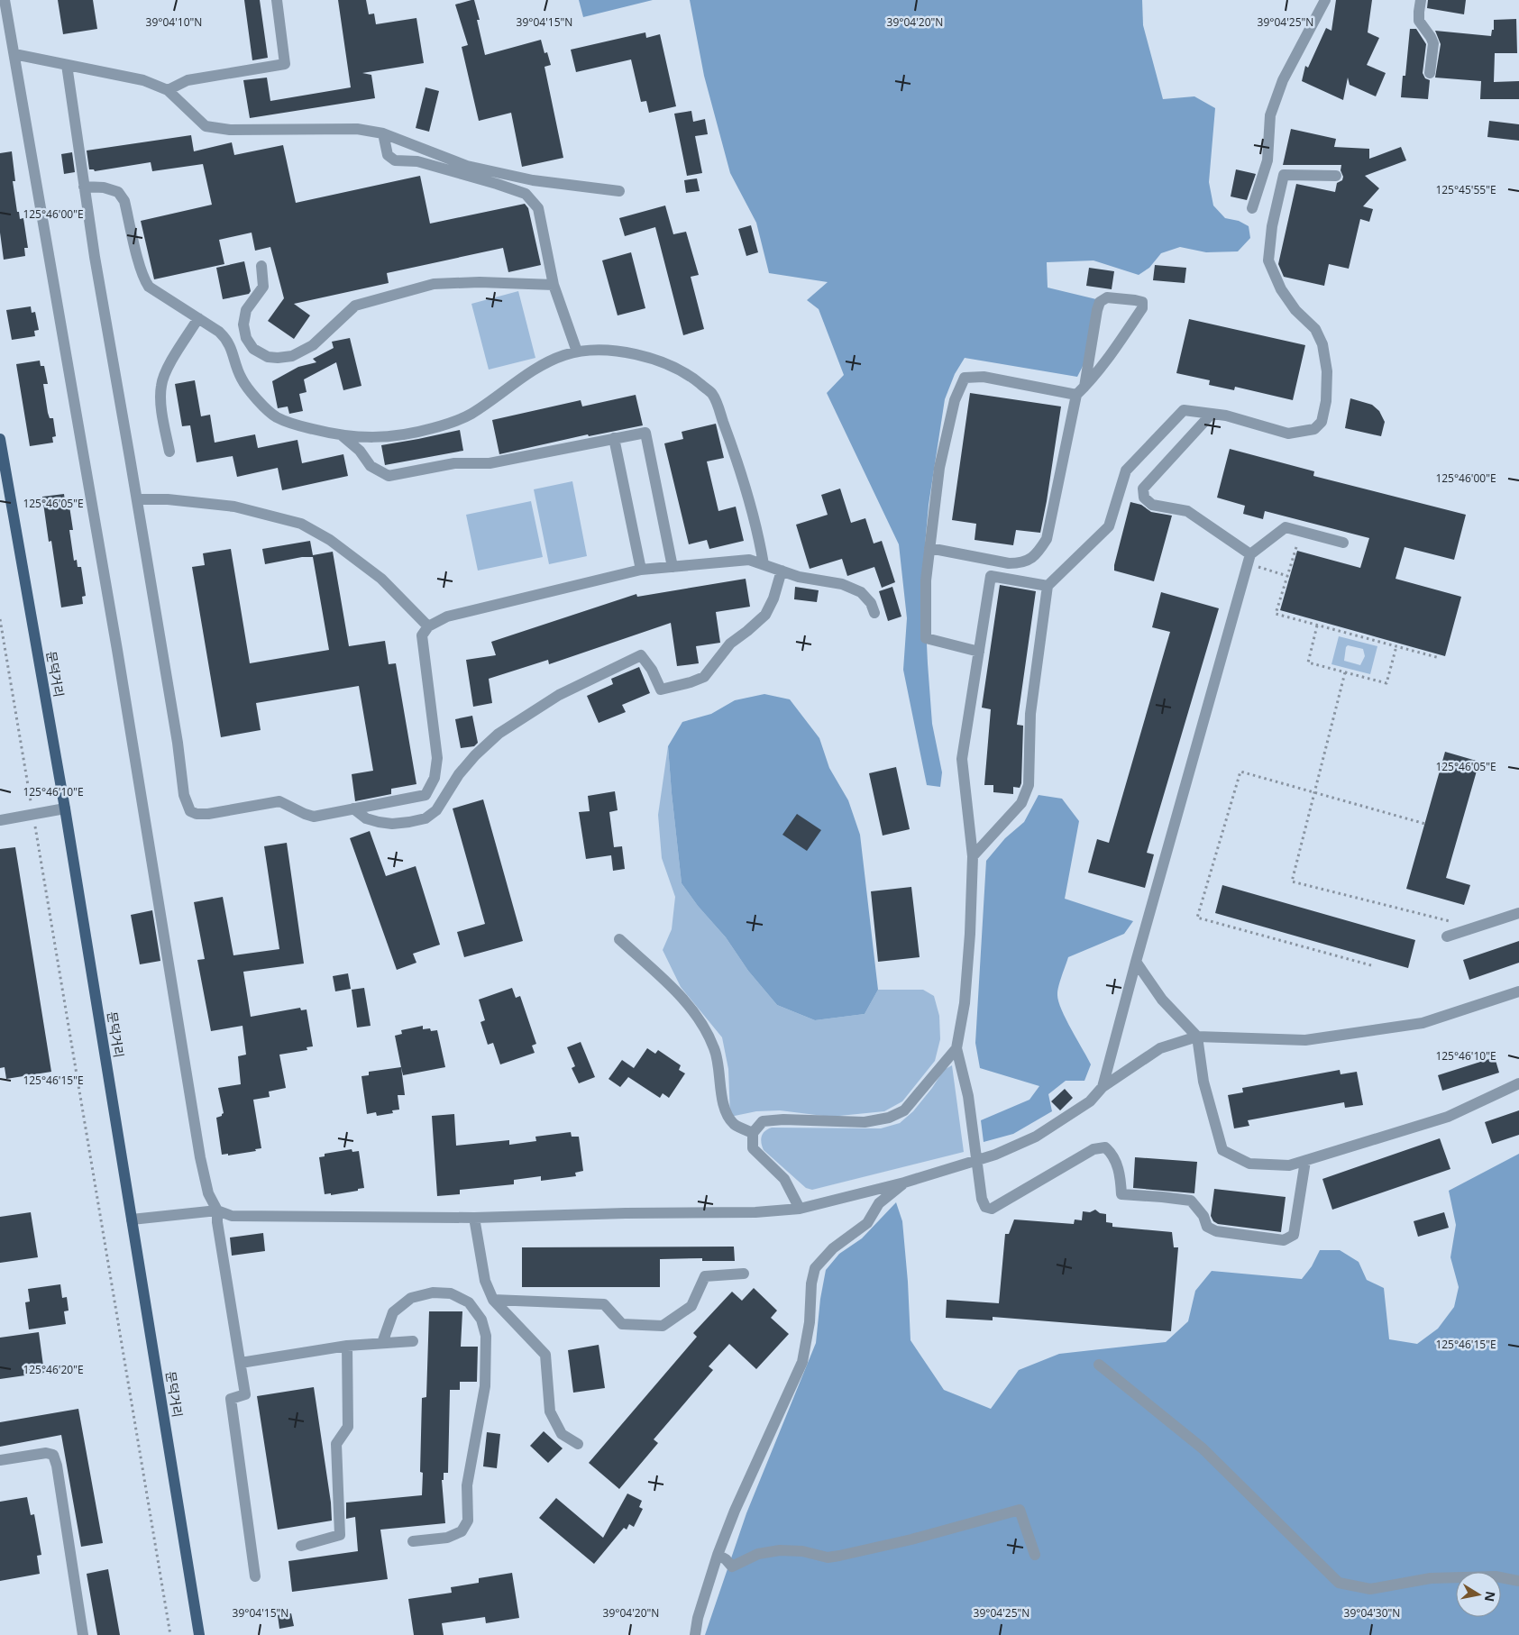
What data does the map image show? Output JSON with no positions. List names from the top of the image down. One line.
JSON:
{"streets":{"main road":["문덕거리"]},"north":"right","coordinates":["39°04'10\"N","39°04'15\"N","39°04'20\"N","39°04'25\"N","125°45'55\"E","125°46'00\"E","125°46'05\"E","125°46'10\"E","125°46'15\"E","125°46'20\"E","39°04'30\"N"]}
